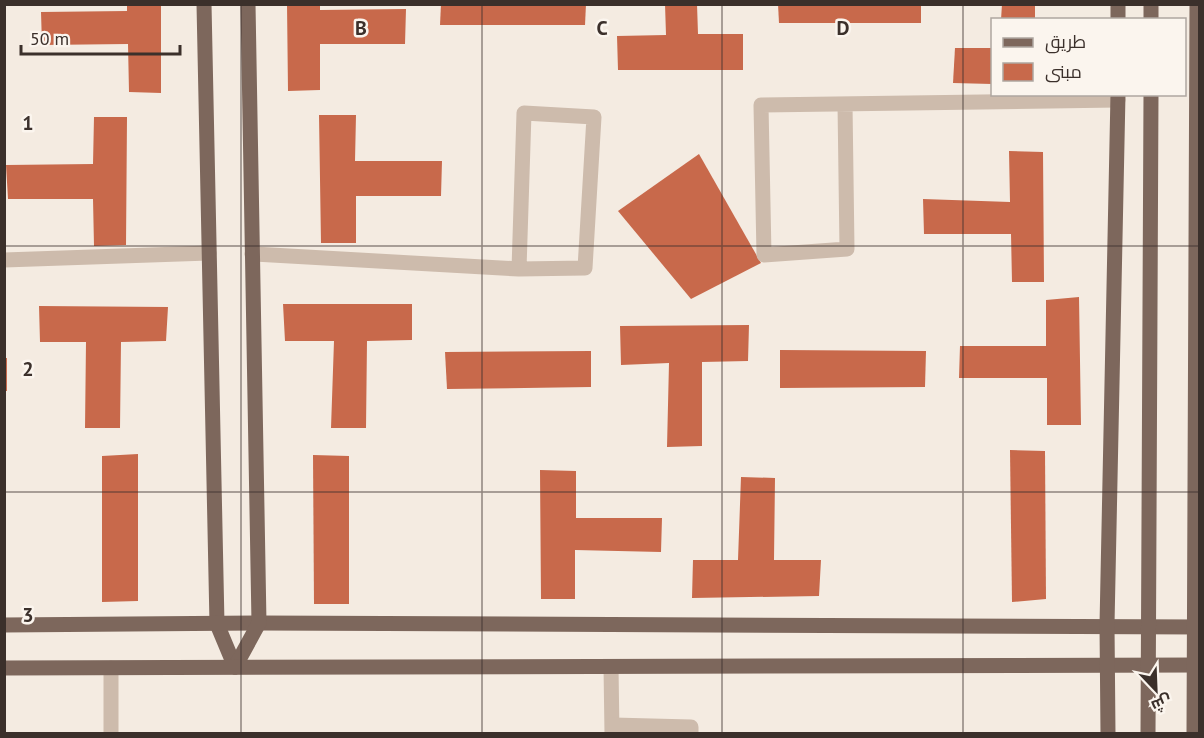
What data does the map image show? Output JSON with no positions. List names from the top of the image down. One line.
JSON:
{"legend":["طريق","مبنى"],"scale_bar":"50 m","north":"bottom right","grid":{"columns":["B","C","D"],"rows":["1","2","3"]}}
